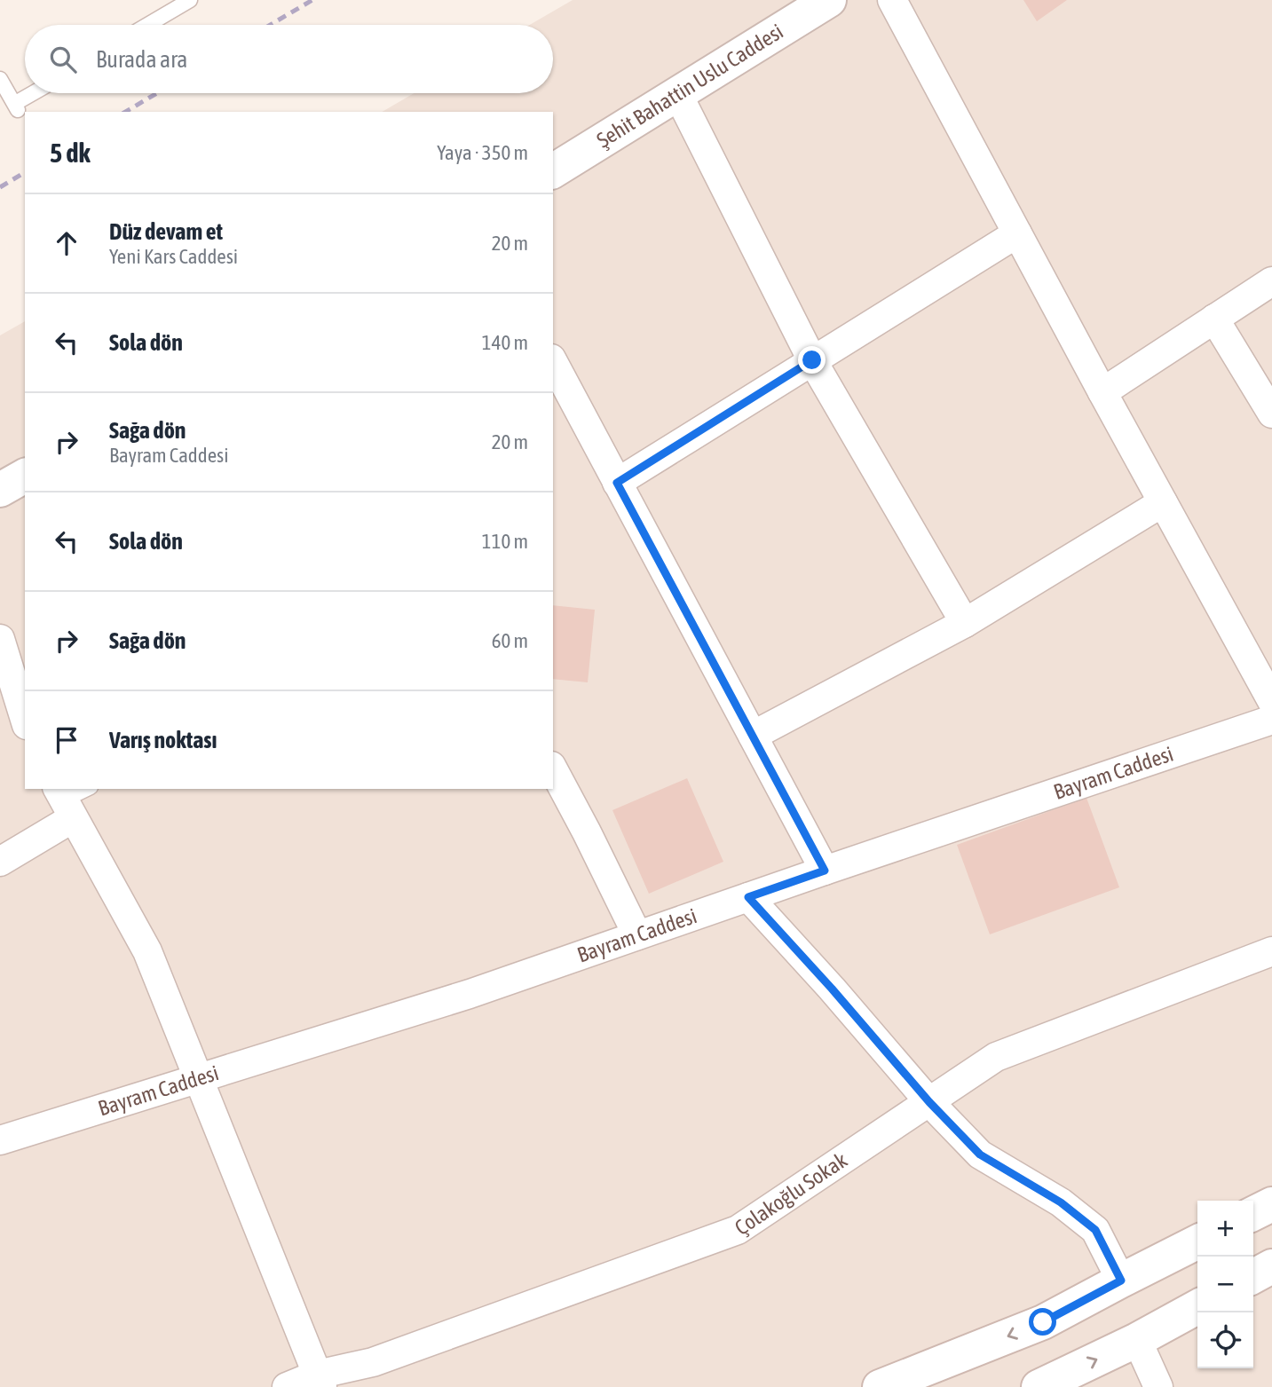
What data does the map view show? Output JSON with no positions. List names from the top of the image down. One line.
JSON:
{"streets":{"main road":["Şehit Bahattin Uslu Caddesi"],"street":["Bayram Caddesi","Çolakoğlu Sokak"]},"page":{"search":"Burada ara","heading":["5 dk","Yaya · 350 m"],"list":[["Düz devam et","Yeni Kars Caddesi","20 m"],["Sola dön","140 m"],["Sağa dön","Bayram Caddesi","20 m"],["Sola dön","110 m"],["Sağa dön","60 m"],"Varış noktası"],"map_buttons":["+","−"]}}
